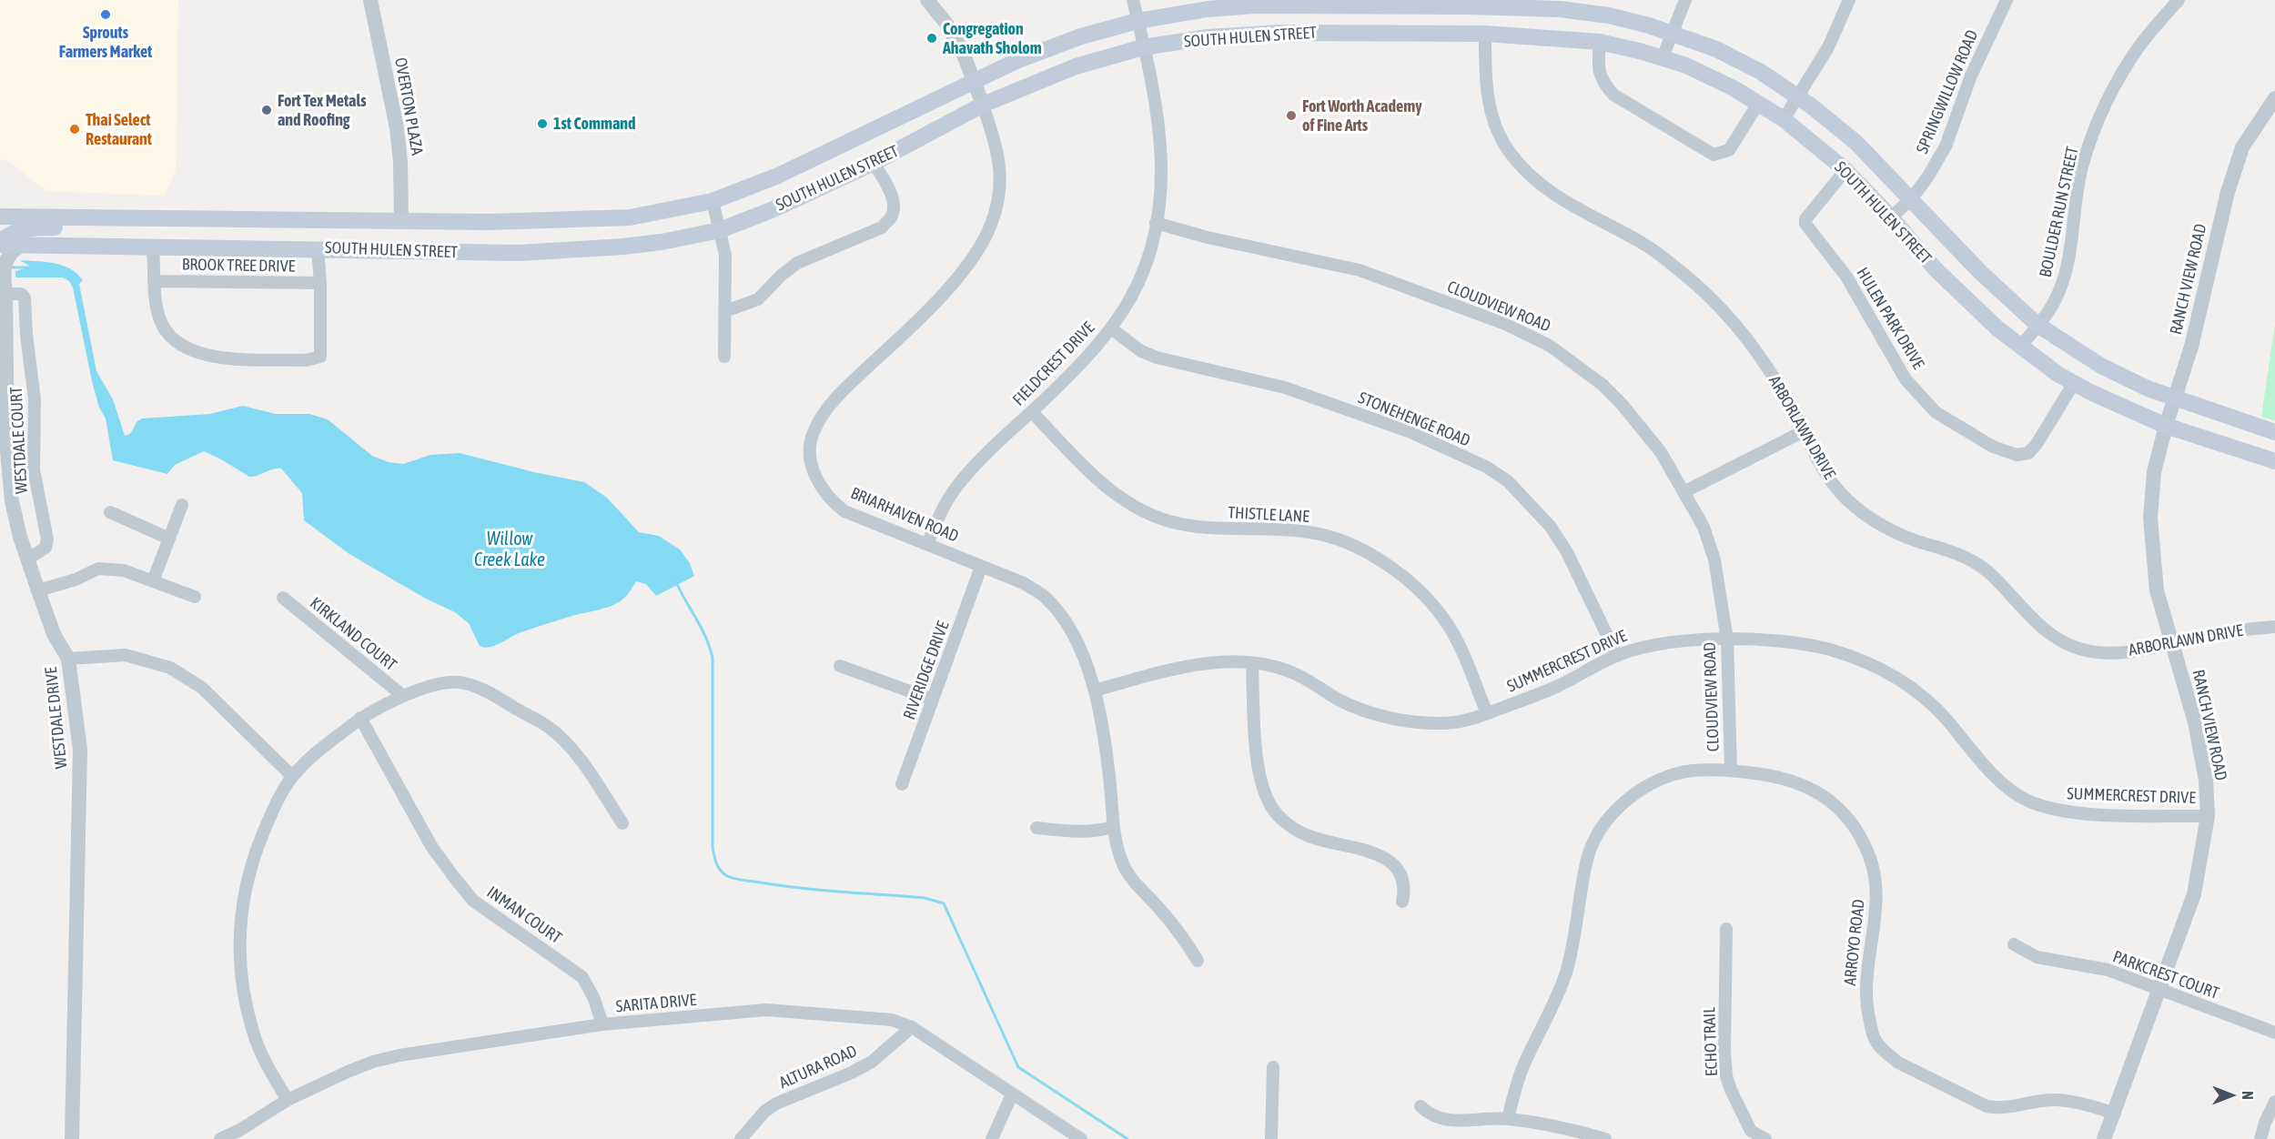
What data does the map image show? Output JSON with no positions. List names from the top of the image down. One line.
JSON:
{"streets":{"main road":["SOUTH HULEN STREET","ARBORLAWN DRIVE"],"street":["SPRINGWILLOW ROAD","OVERTON PLAZA","BOULDER RUN STREET","BROOK TREE DRIVE","RANCH VIEW ROAD","CLOUDVIEW ROAD","HULEN PARK DRIVE","FIELDCREST DRIVE","STONEHENGE ROAD","WESTDALE COURT","BRIARHAVEN ROAD","THISTLE LANE","KIRKLAND COURT","SUMMERCREST DRIVE","RIVERIDGE DRIVE","WESTDALE DRIVE","INMAN COURT","ARROYO ROAD","PARKCREST COURT","SARITA DRIVE","ECHO TRAIL","ALTURA ROAD"]},"crossings":[["SOUTH HULEN STREET","SPRINGWILLOW ROAD"],["SOUTH HULEN STREET","OVERTON PLAZA"],["SOUTH HULEN STREET","BOULDER RUN STREET"],["SOUTH HULEN STREET","RANCH VIEW ROAD"],["SOUTH HULEN STREET","HULEN PARK DRIVE"],["SOUTH HULEN STREET","FIELDCREST DRIVE"],["SOUTH HULEN STREET","ARBORLAWN DRIVE"],["SOUTH HULEN STREET","BRIARHAVEN ROAD"],["SOUTH HULEN STREET","WESTDALE DRIVE"],["RANCH VIEW ROAD","ARBORLAWN DRIVE"],["RANCH VIEW ROAD","SUMMERCREST DRIVE"],["RANCH VIEW ROAD","ARROYO ROAD"],["RANCH VIEW ROAD","PARKCREST COURT"],["CLOUDVIEW ROAD","FIELDCREST DRIVE"],["CLOUDVIEW ROAD","SUMMERCREST DRIVE"],["CLOUDVIEW ROAD","ARROYO ROAD"],["FIELDCREST DRIVE","STONEHENGE ROAD"],["FIELDCREST DRIVE","BRIARHAVEN ROAD"],["FIELDCREST DRIVE","THISTLE LANE"],["STONEHENGE ROAD","SUMMERCREST DRIVE"],["WESTDALE COURT","WESTDALE DRIVE"],["BRIARHAVEN ROAD","SUMMERCREST DRIVE"],["BRIARHAVEN ROAD","RIVERIDGE DRIVE"],["THISTLE LANE","SUMMERCREST DRIVE"],["INMAN COURT","SARITA DRIVE"],["SARITA DRIVE","ALTURA ROAD"]],"water":["Willow Creek Lake"],"places":["Sprouts Farmers Market","Congregation Ahavath Sholom","Fort Tex Metals and Roofing","Fort Worth Academy of Fine Arts","1st Command","Thai Select Restaurant"],"north":"right"}
